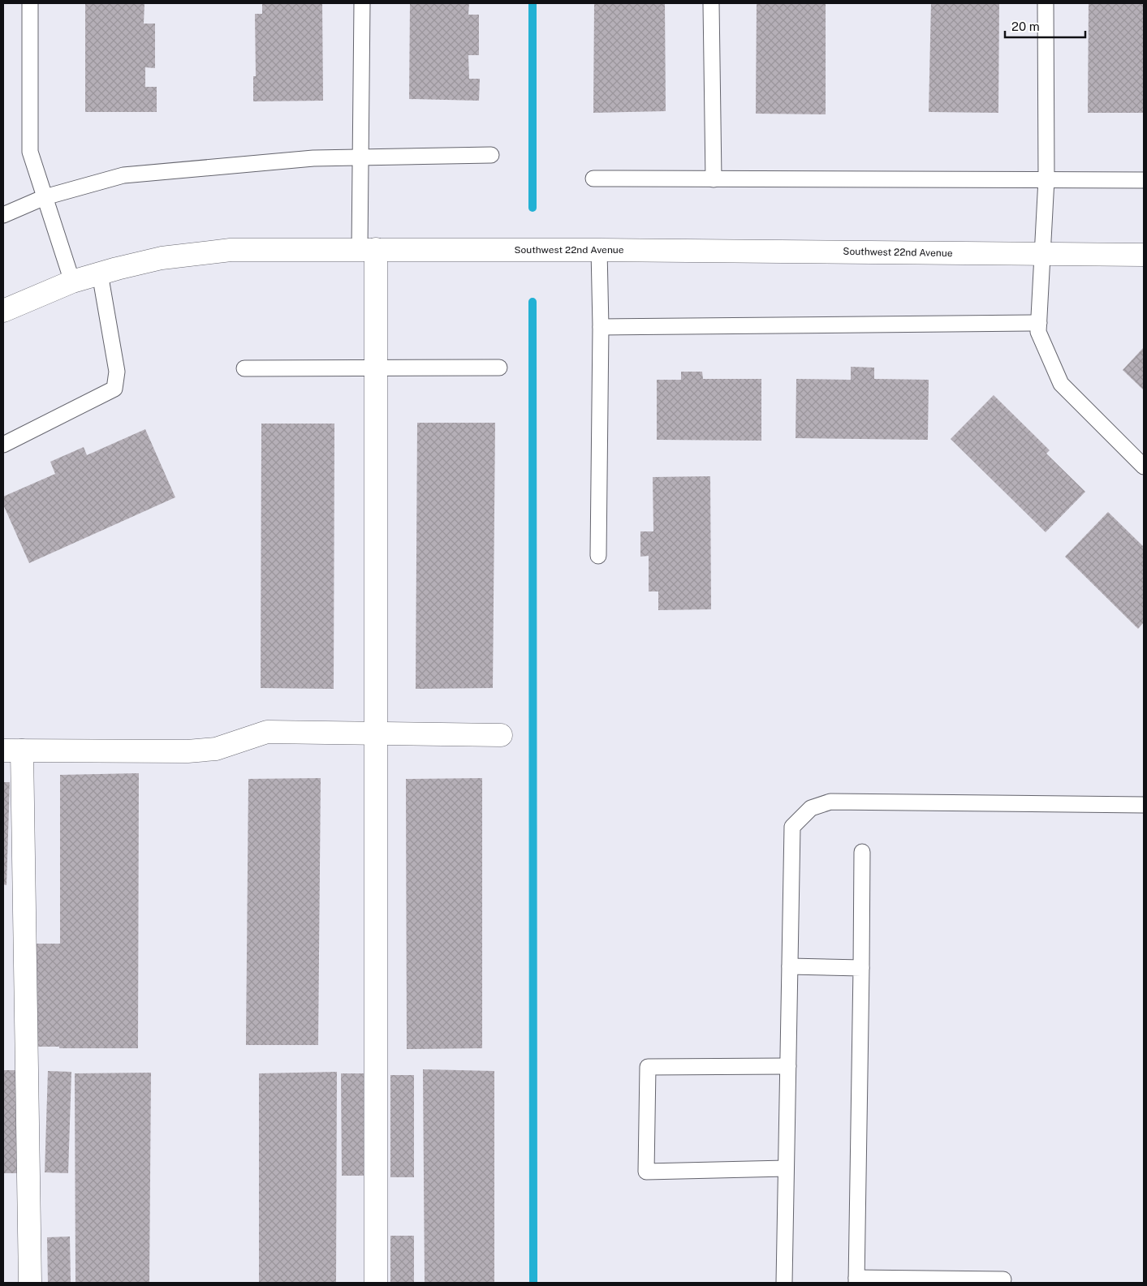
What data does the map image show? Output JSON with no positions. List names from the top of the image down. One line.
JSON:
{"streets":{"street":["Southwest 22nd Avenue"]},"scale_bar":"20 m"}
